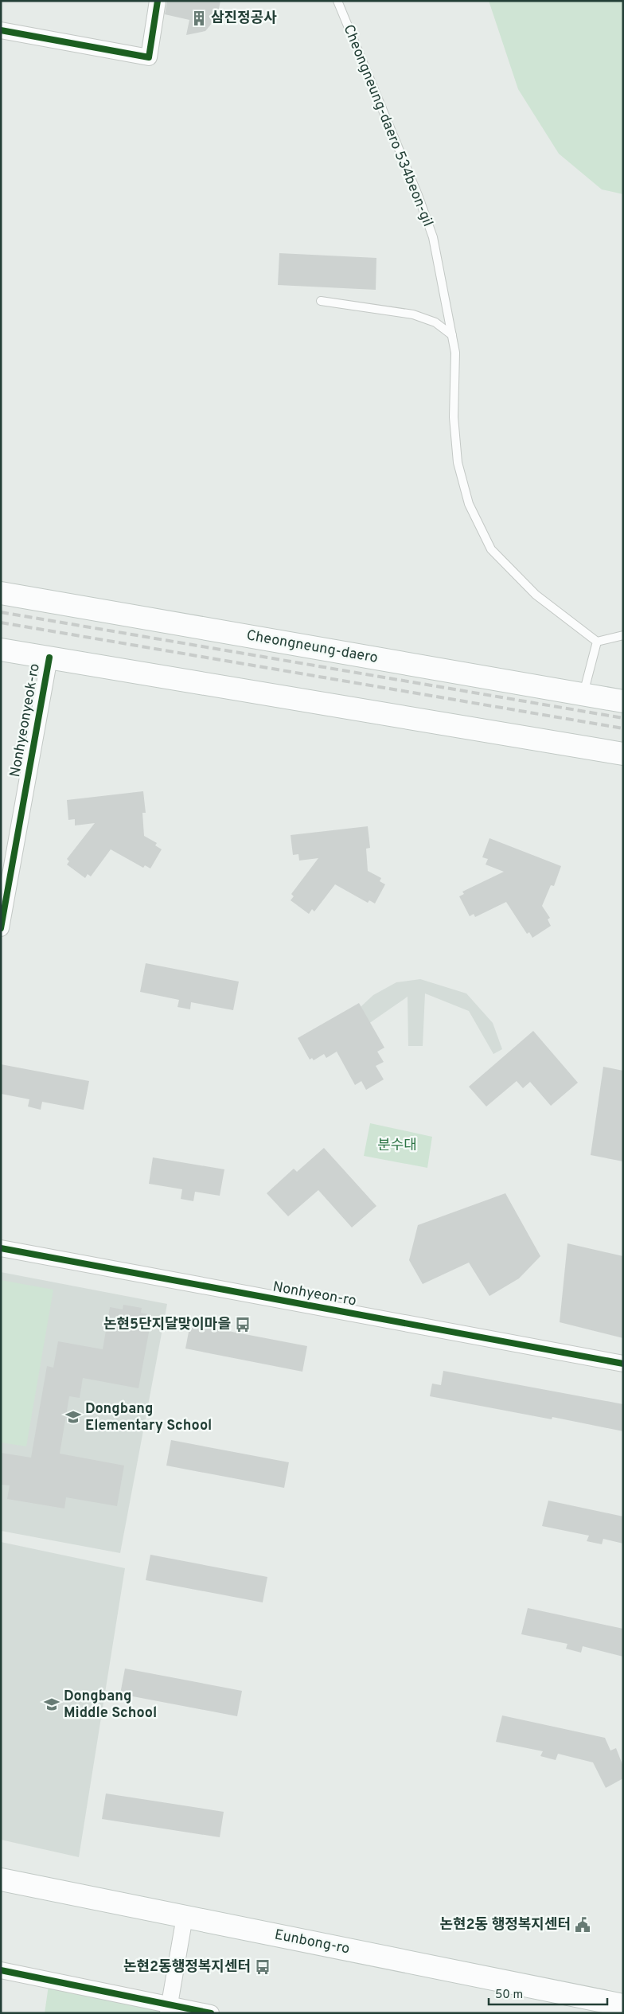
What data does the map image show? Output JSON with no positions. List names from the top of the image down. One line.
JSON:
{"streets":{"main road":["Cheongneung-daero","Eunbong-ro"],"street":["Nonhyeonyeok-ro","Nonhyeon-ro"],"lane":["Cheongneung-daero 534beon-gil"]},"parks":["분수대"],"places":{"building":["삼진정공사"],"bus stop":["논현5단지달맞이마을","논현2동행정복지센터"],"school or university":["Dongbang Elementary School","Dongbang Middle School"],"public building":["논현2동 행정복지센터"]},"scale_bar":"50 m"}
